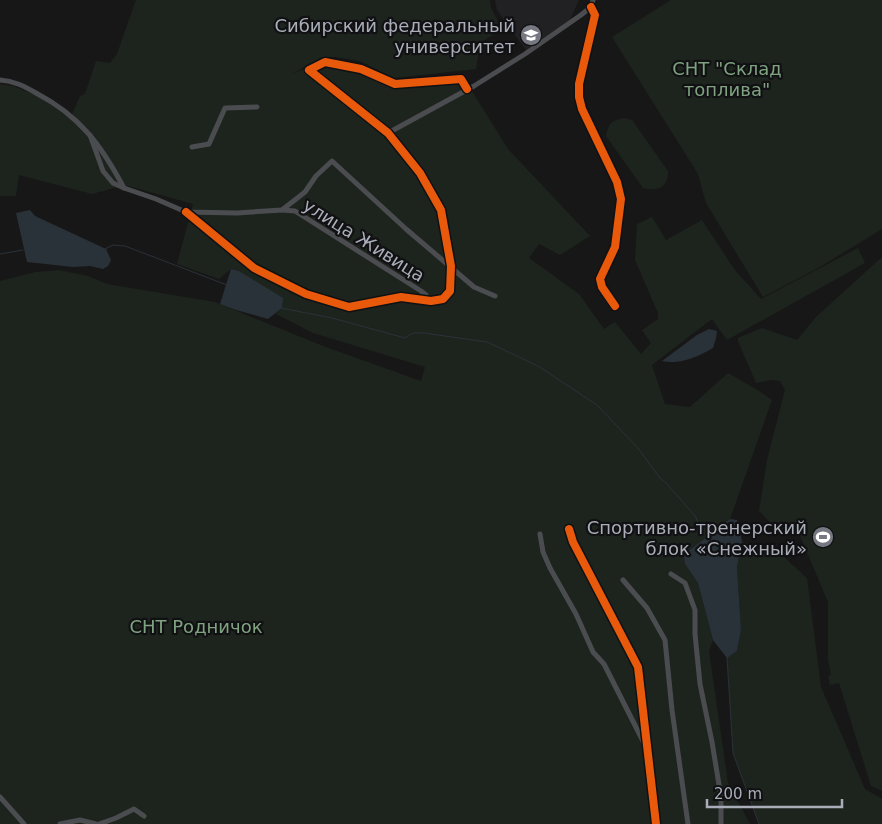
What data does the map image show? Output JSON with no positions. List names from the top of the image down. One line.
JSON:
{"streets":{"street":["улица Живица"]},"parks":["СНТ \"Склад топлива\"","СНТ Родничок"],"places":{"school or university":["Сибирский федеральный университет"],"sports":["Спортивно-тренерский блок «Снежный»"]},"scale_bar":"200 m"}
